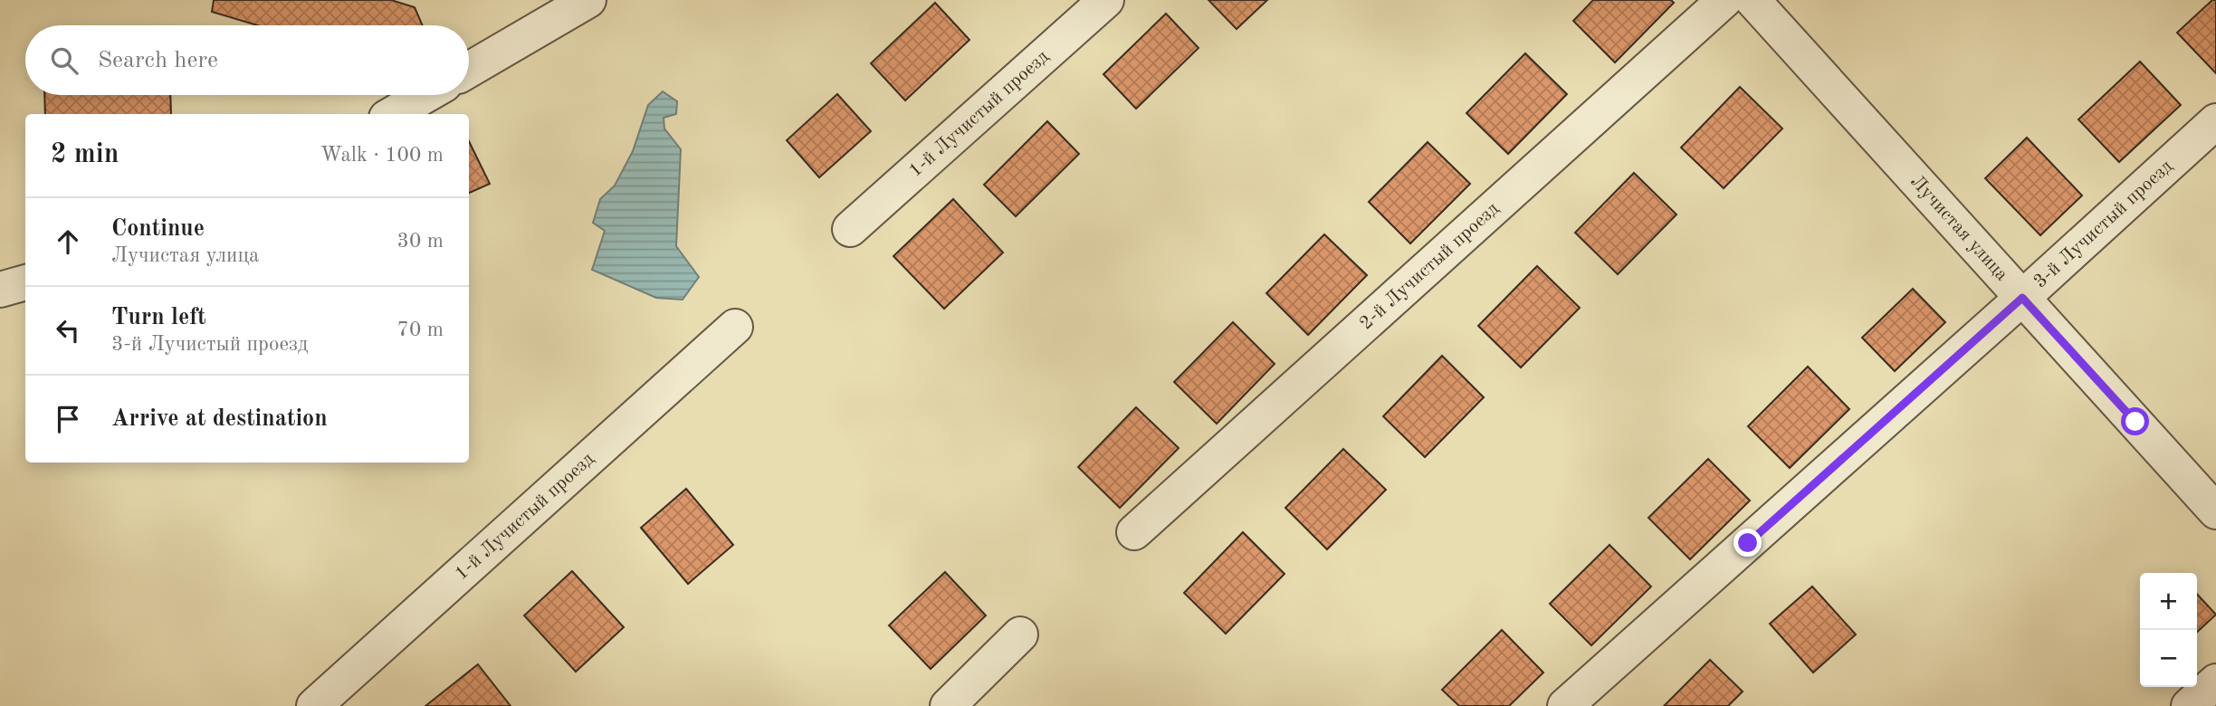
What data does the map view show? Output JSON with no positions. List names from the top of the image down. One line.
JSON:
{"streets":{"street":["1-й Лучистый проезд","3-й Лучистый проезд","Лучистая улица","2-й Лучистый проезд"]},"crossings":[["3-й Лучистый проезд","Лучистая улица"]],"page":{"search":"Search here","heading":["2 min","Walk · 100 m"],"list":[["Continue","Лучистая улица","30 m"],["Turn left","3-й Лучистый проезд","70 m"],"Arrive at destination"],"map_buttons":["+","−"]}}
